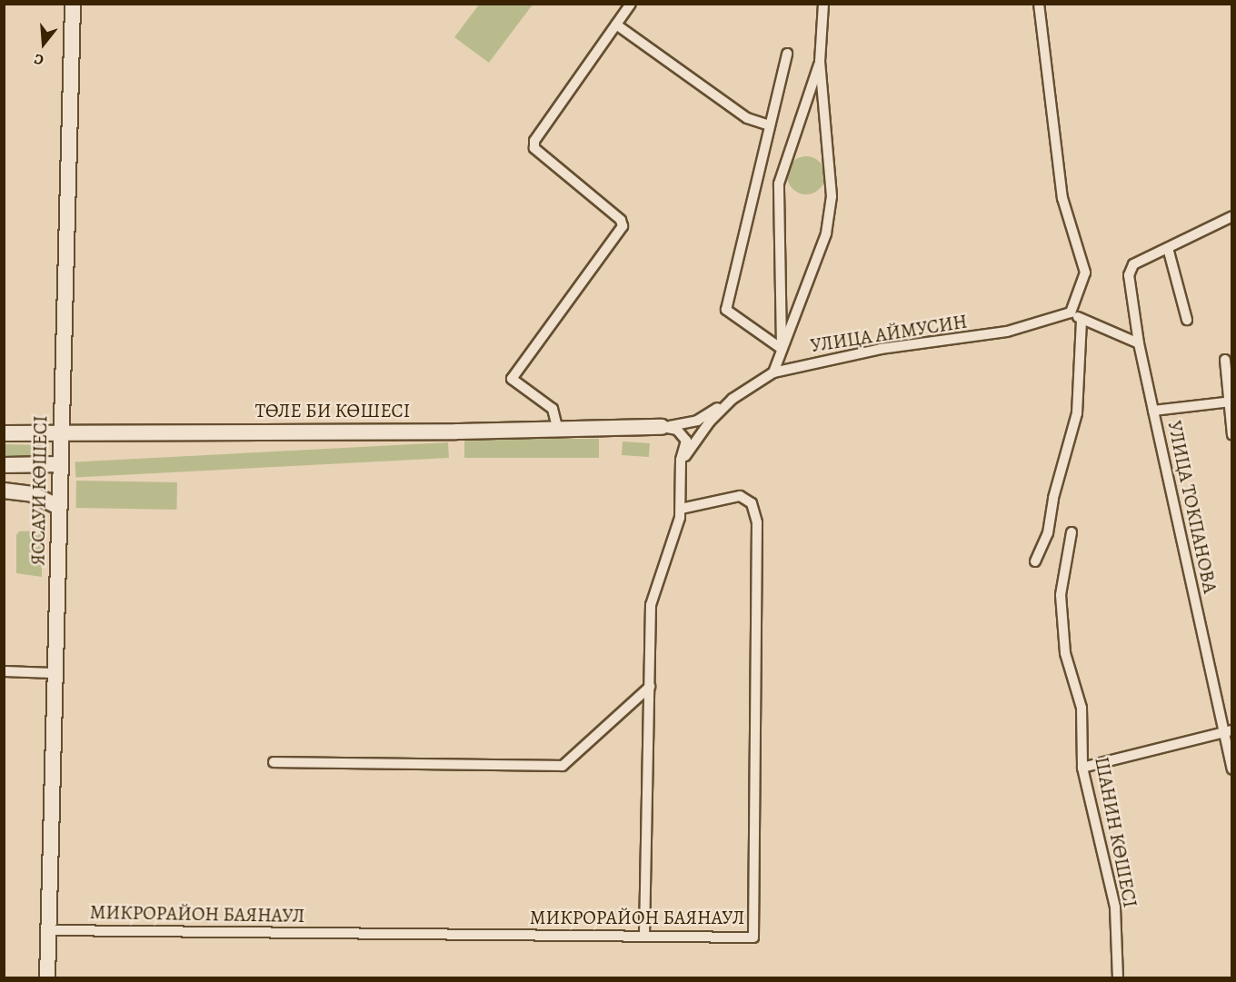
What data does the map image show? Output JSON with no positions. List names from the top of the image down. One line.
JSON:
{"streets":{"main road":["ТӨЛЕ БИ КӨШЕСІ","ЯССАУИ КӨШЕСІ"],"street":["УЛИЦА АЙМУСИН","УЛИЦА ТОКПАНОВА","ШАНИН КӨШЕСІ","МИКРОРАЙОН БАЯНАУЛ"]},"crossings":[["ТӨЛЕ БИ КӨШЕСІ","ЯССАУИ КӨШЕСІ"],["ЯССАУИ КӨШЕСІ","МИКРОРАЙОН БАЯНАУЛ"]],"north":"bottom"}
